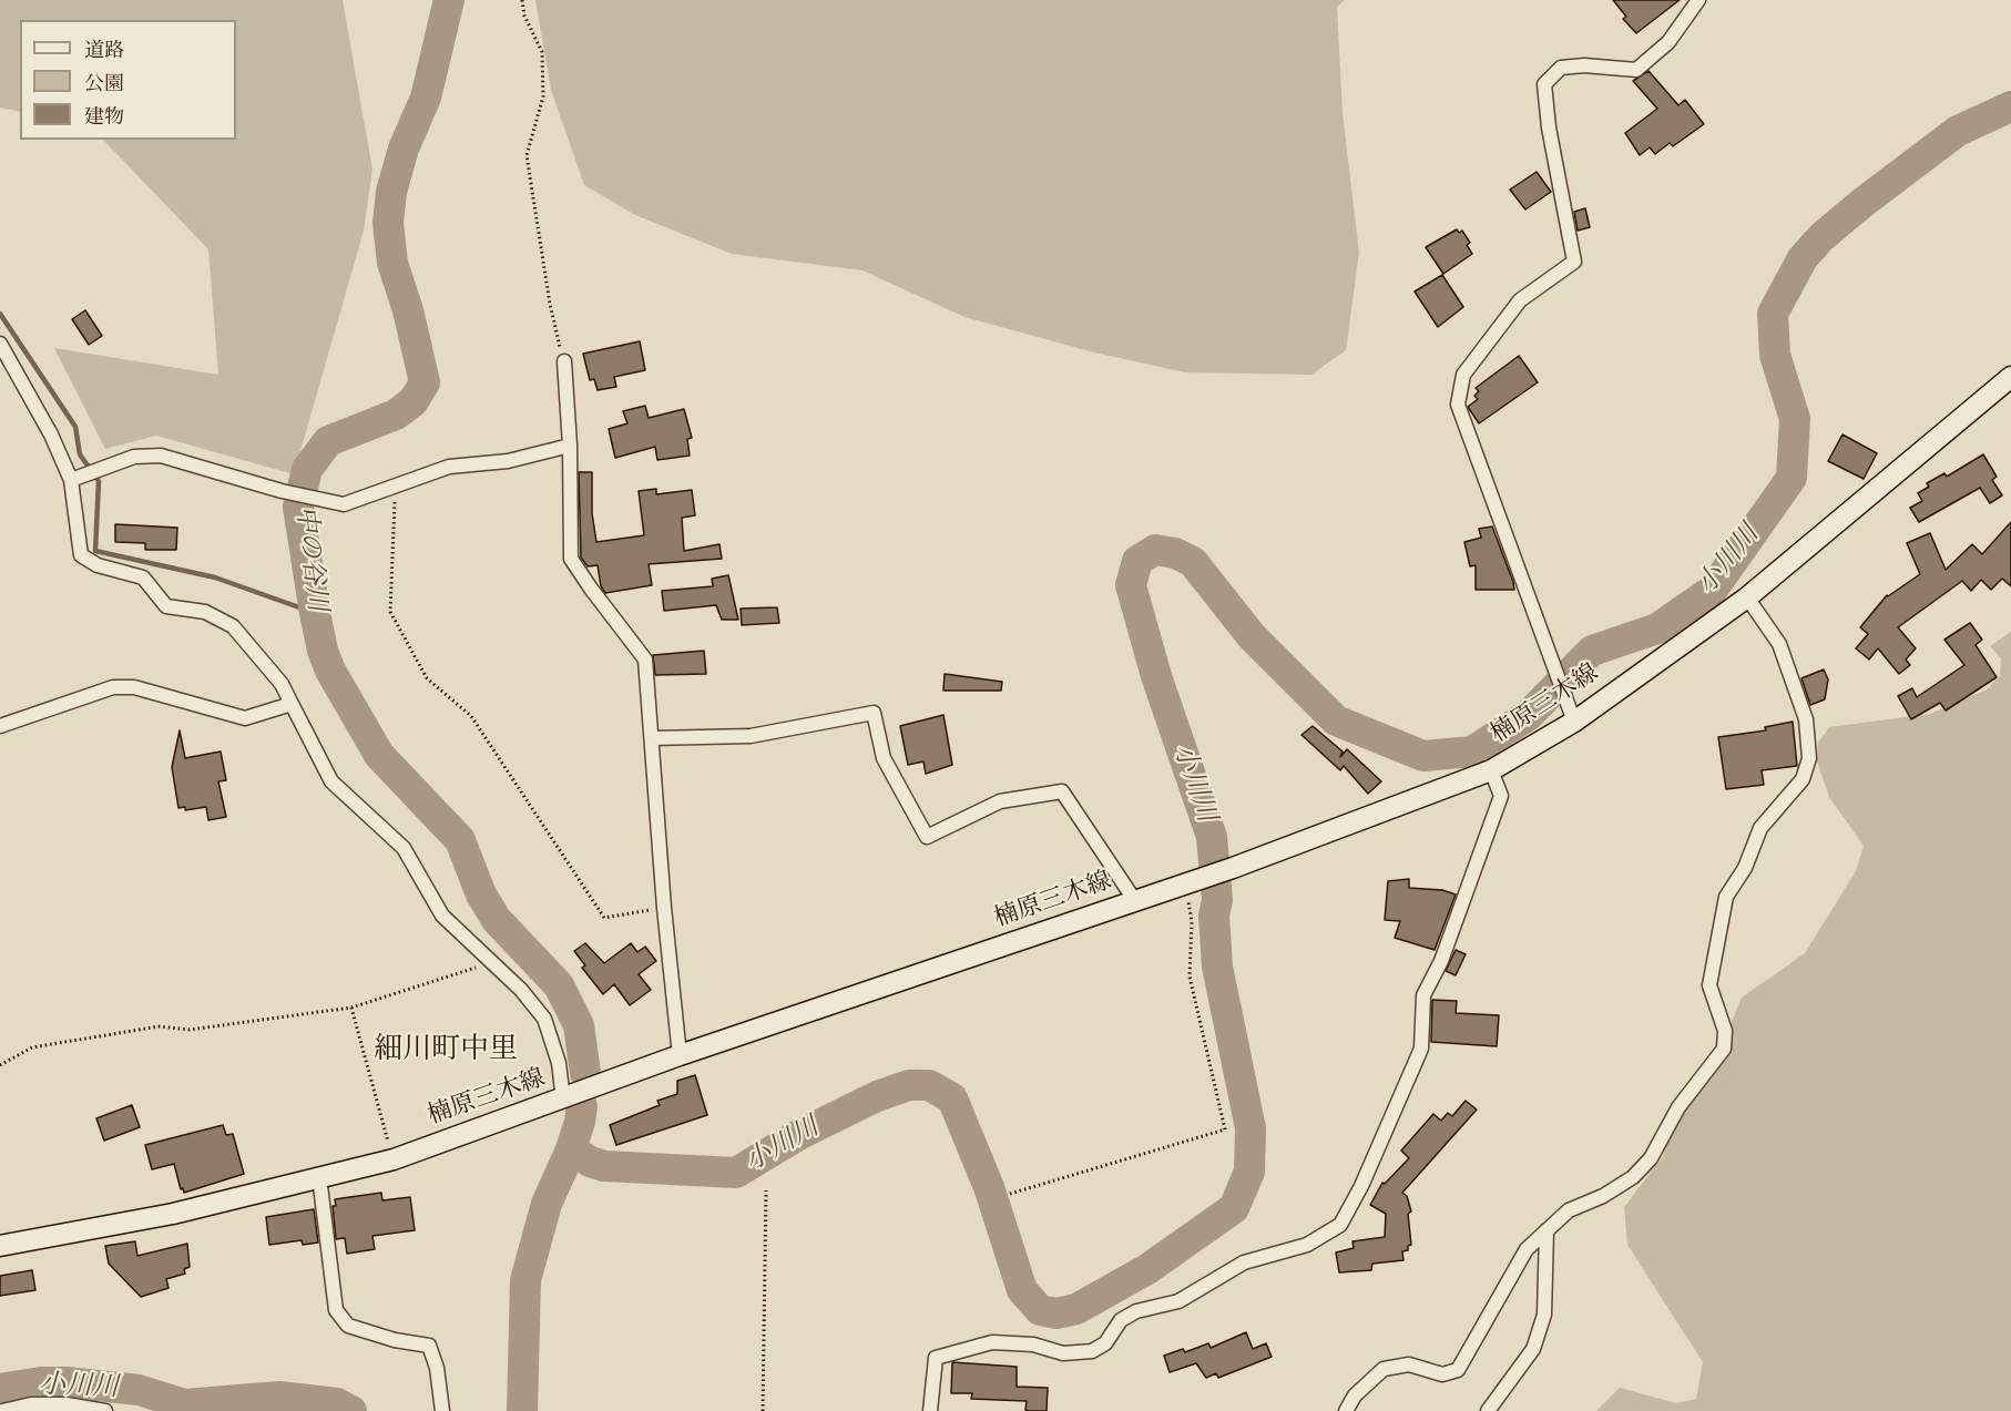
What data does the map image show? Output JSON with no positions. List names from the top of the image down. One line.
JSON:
{"streets":{"main road":["楠原三木線"]},"districts":["細川町中里"],"water":["中の谷川","小川川"],"legend":["道路","公園","建物"]}
